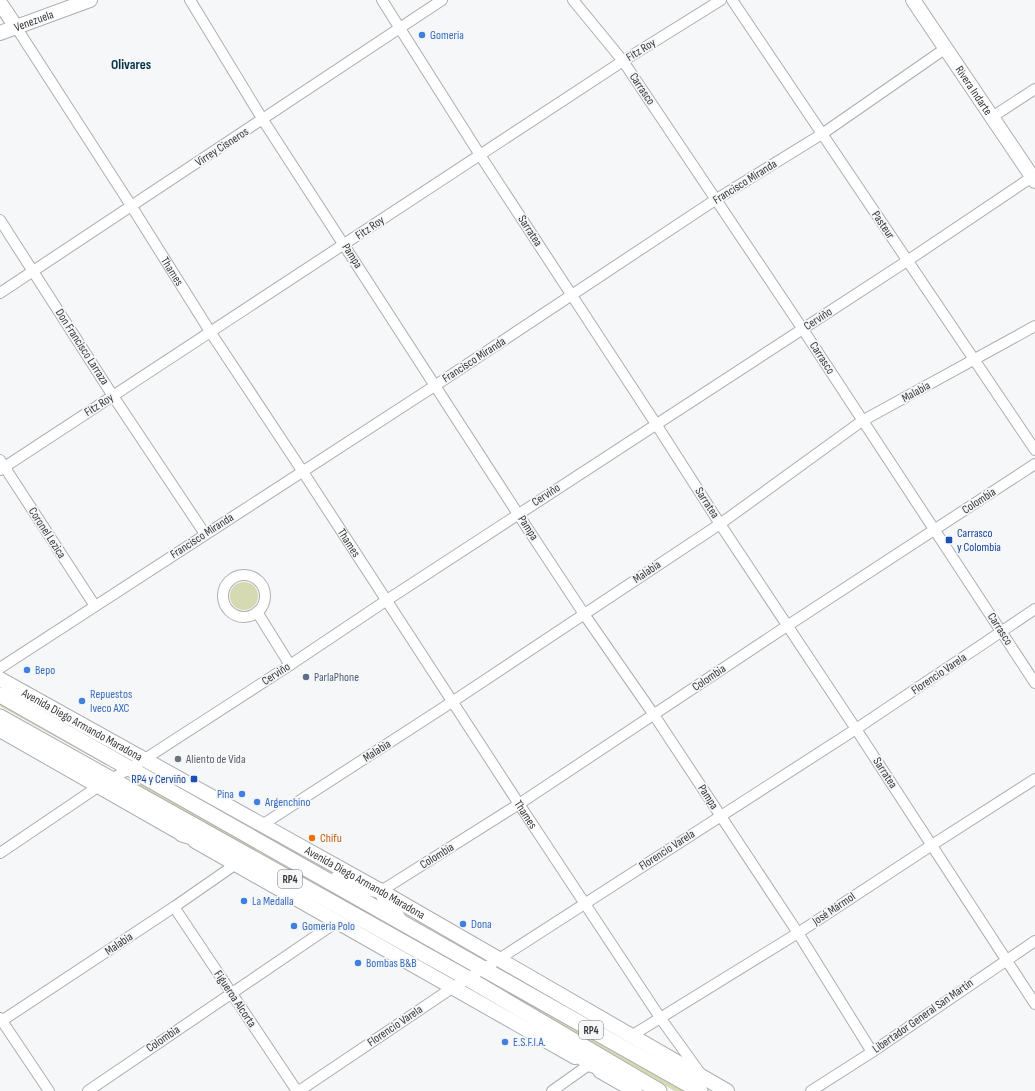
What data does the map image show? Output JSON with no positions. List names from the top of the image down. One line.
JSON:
{"streets":{"main road":["Avenida Diego Armando Maradona","RP4"],"street":["Venezuela","Fitz Roy","Carrasco","Rivera Indarte","Virrey Cisneros","Francisco Miranda","Pasteur","Sarratea","Pampa","Thames","Cerviño","Don Francisco Larraza","Malabia","Colombia","Coronel Lezica","Florencio Varela","José Mármol","Figueroa Alcorta","Libertador General San Martín"]},"crossings":[["Venezuela","Thames"],["Fitz Roy","Carrasco"],["Fitz Roy","Sarratea"],["Fitz Roy","Pampa"],["Fitz Roy","Thames"],["Fitz Roy","Don Francisco Larraza"],["Fitz Roy","Coronel Lezica"],["Carrasco","Francisco Miranda"],["Carrasco","Cerviño"],["Carrasco","Malabia"],["Carrasco","Colombia"],["Carrasco","Florencio Varela"],["Rivera Indarte","Francisco Miranda"],["Rivera Indarte","Cerviño"],["Virrey Cisneros","Sarratea"],["Virrey Cisneros","Pampa"],["Virrey Cisneros","Thames"],["Virrey Cisneros","Don Francisco Larraza"],["Francisco Miranda","Pasteur"],["Francisco Miranda","Sarratea"],["Francisco Miranda","Pampa"],["Francisco Miranda","Thames"],["Francisco Miranda","Don Francisco Larraza"],["Francisco Miranda","Coronel Lezica"],["Pasteur","Cerviño"],["Pasteur","Malabia"],["Sarratea","Cerviño"],["Sarratea","Malabia"],["Sarratea","Colombia"],["Sarratea","Florencio Varela"],["Sarratea","José Mármol"],["Sarratea","Libertador General San Martín"],["Pampa","Cerviño"],["Pampa","Malabia"],["Pampa","Colombia"],["Pampa","Florencio Varela"],["Pampa","José Mármol"],["Pampa","Libertador General San Martín"],["Thames","Cerviño"],["Thames","Malabia"],["Thames","Colombia"],["Thames","Florencio Varela"],["Thames","Avenida Diego Armando Maradona"],["Thames","José Mármol"],["Cerviño","Avenida Diego Armando Maradona"],["Cerviño","RP4"],["Malabia","Avenida Diego Armando Maradona"],["Malabia","RP4"],["Malabia","Figueroa Alcorta"],["Colombia","Avenida Diego Armando Maradona"],["Colombia","Figueroa Alcorta"],["Florencio Varela","Avenida Diego Armando Maradona"],["Florencio Varela","RP4"],["Florencio Varela","Figueroa Alcorta"],["Avenida Diego Armando Maradona","José Mármol"]],"districts":["Olivares"],"places":{"other":["Gomeria","Bepo","ParlaPhone","Repuestos Iveco AXC","Aliento de Vida","Pina","Argenchino","Chifu","La Medalla","Dona","Gomería Polo","Bombas B&B","E.S.F.I.A."],"transit":["Carrasco y Colombia","RP4 y Cerviño"]}}
